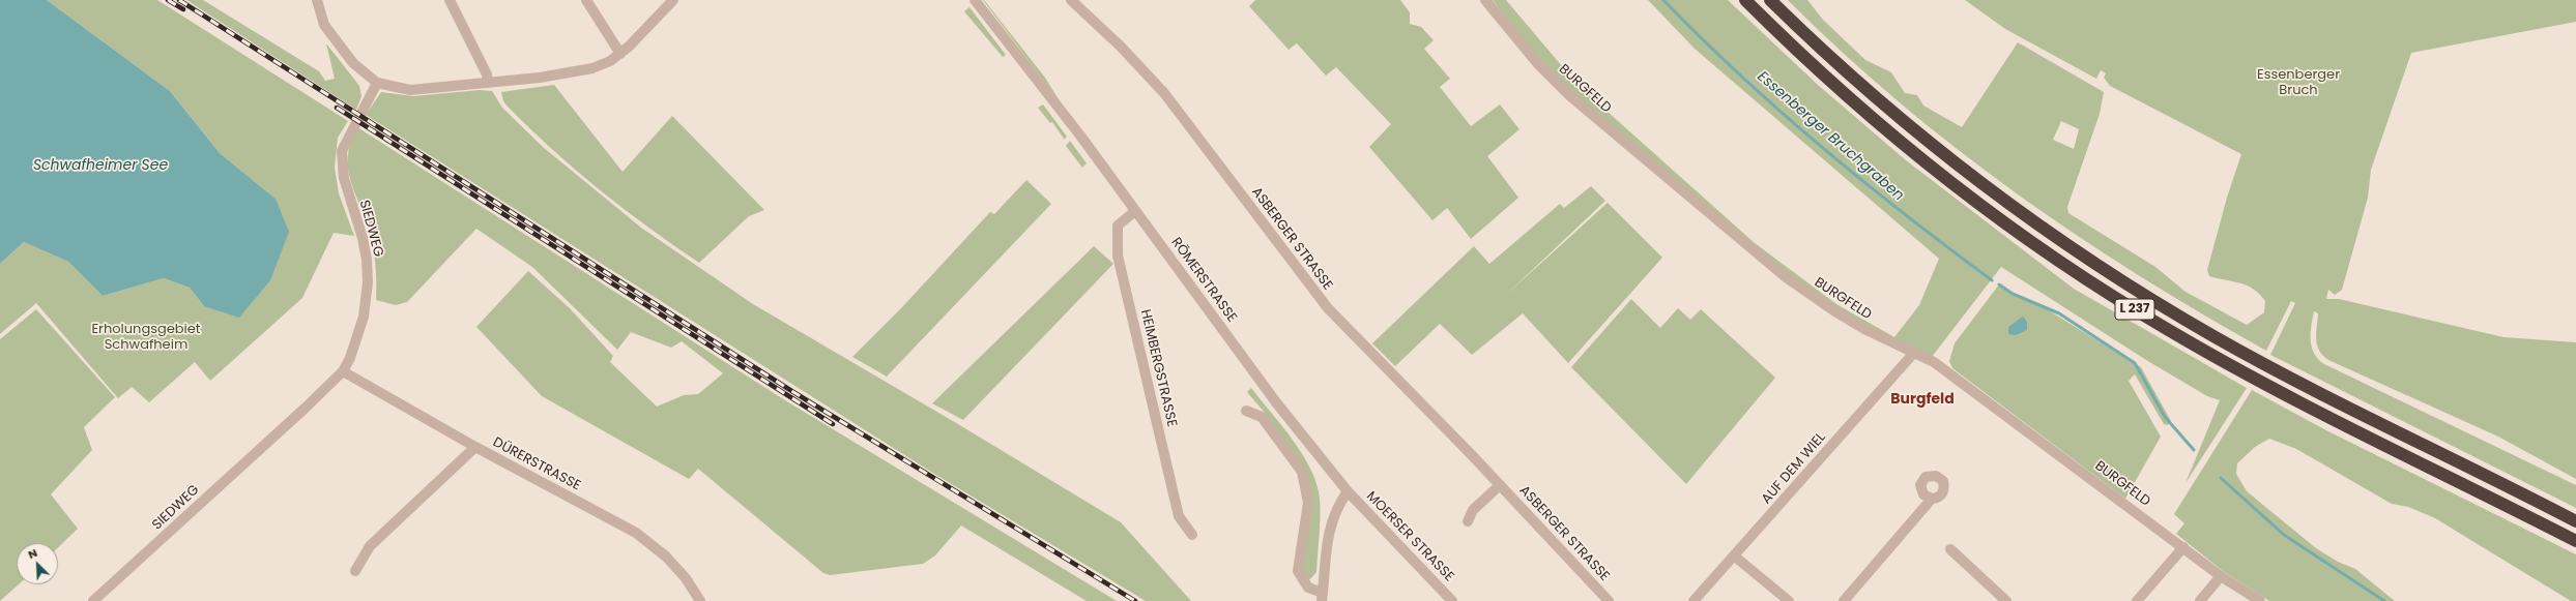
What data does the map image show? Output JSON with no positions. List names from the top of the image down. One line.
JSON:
{"streets":{"highway":["L 237"],"street":["BURGFELD","SIEDWEG","ASBERGER STRASSE","RÖMERSTRASSE","HEIMBERGSTRASSE","DÜRERSTRASSE","AUF DEM WIEL","MOERSER STRASSE"]},"crossings":[["BURGFELD","AUF DEM WIEL"],["SIEDWEG","DÜRERSTRASSE"],["RÖMERSTRASSE","HEIMBERGSTRASSE"],["RÖMERSTRASSE","MOERSER STRASSE"]],"districts":["Burgfeld"],"water":["Essenberger Bruchgraben","Schwafheimer See"],"parks":["Essenberger Bruch","Erholungsgebiet Schwafheim"],"north":"top left"}
